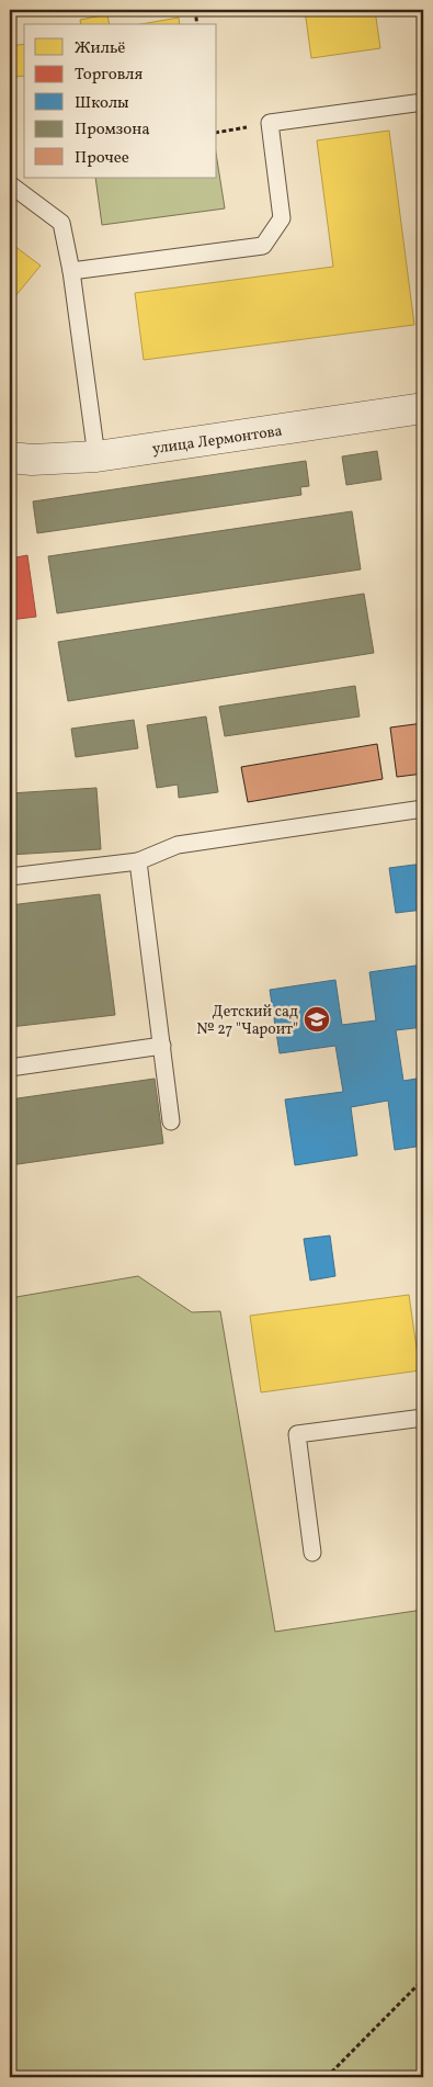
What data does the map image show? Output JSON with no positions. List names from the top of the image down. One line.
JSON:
{"streets":{"street":["улица Лермонтова"]},"places":{"school or university":["Детский сад № 27 \"Чароит\""]},"legend":["Жильё","Торговля","Школы","Промзона","Прочее"]}
